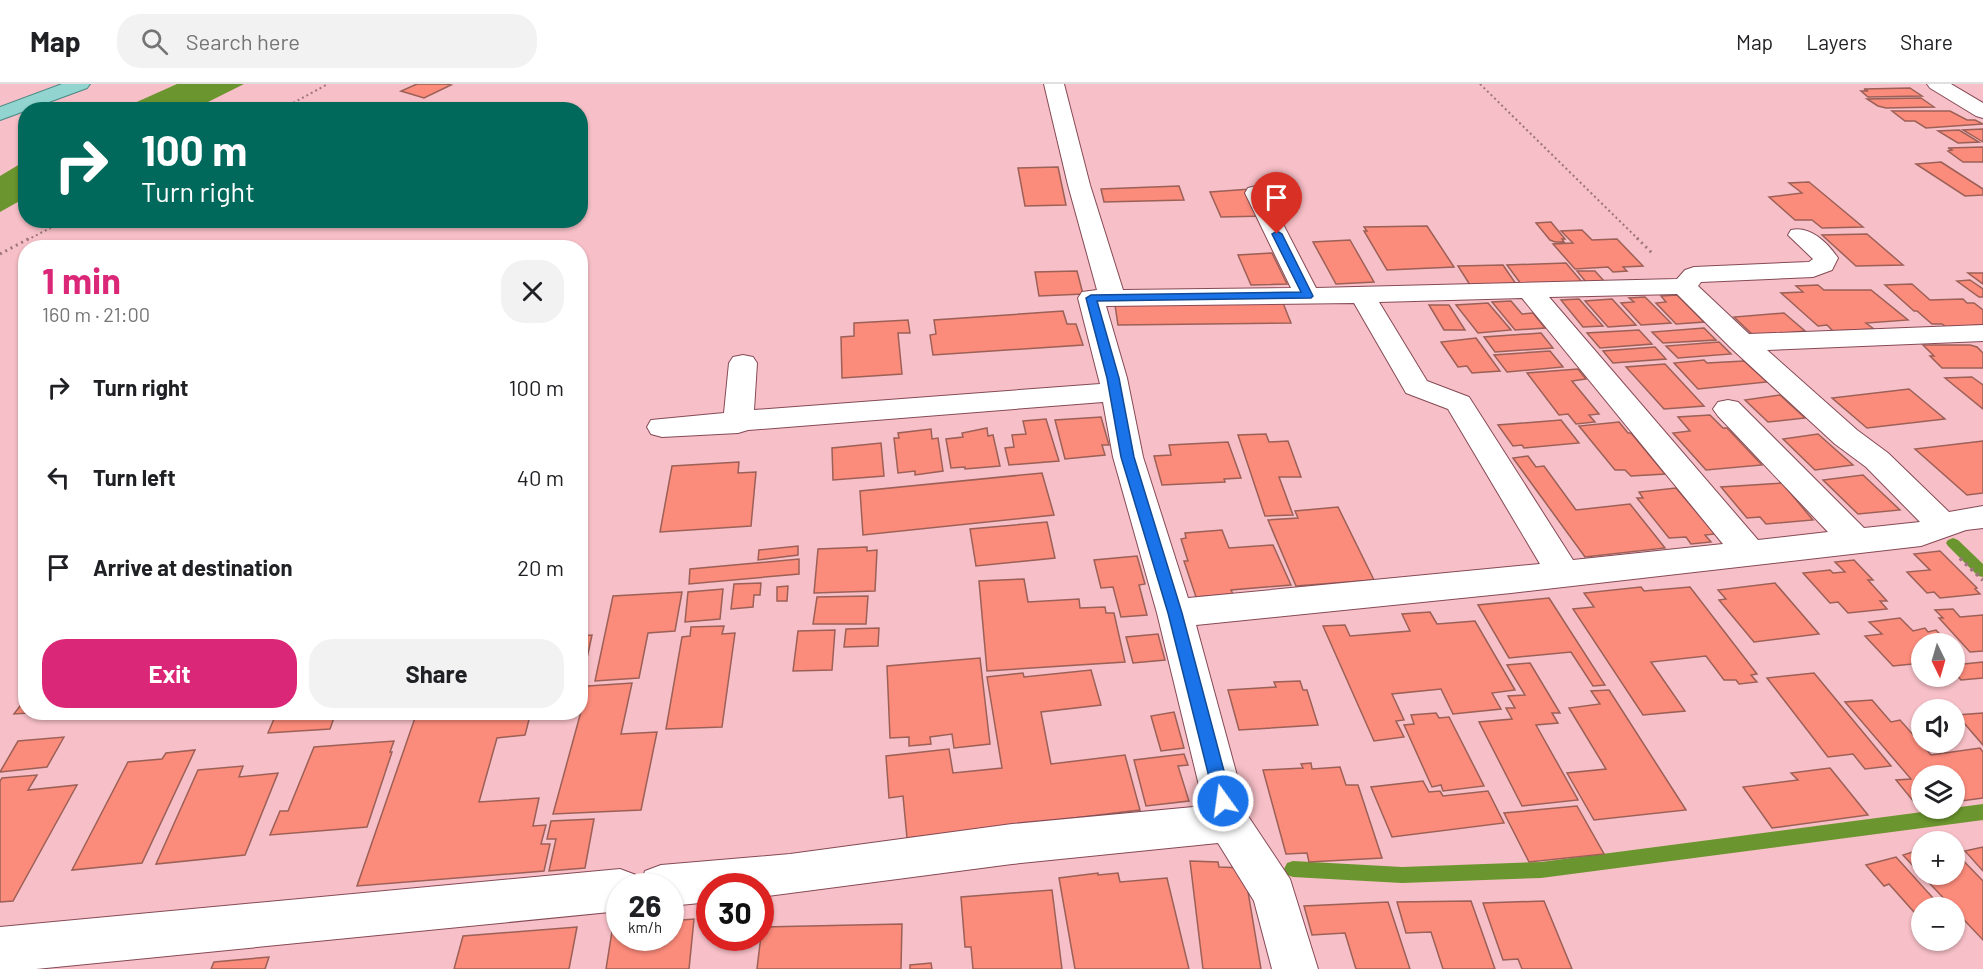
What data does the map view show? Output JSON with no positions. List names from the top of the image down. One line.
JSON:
{"north":"bottom","page":{"header":"Map","search":"Search here","nav":["Map","Layers","Share"],"turn":["100 m","Turn right"],"heading":["1 min","160 m · 21:00"],"list":[{"name":"Turn right","value":"100 m"},{"name":"Turn left","value":"40 m"},{"name":"Arrive at destination","value":"20 m"}],"buttons":["Exit","Share"],"map_buttons":["+","−"],"speed":"26 km/h","limit":"30"}}
